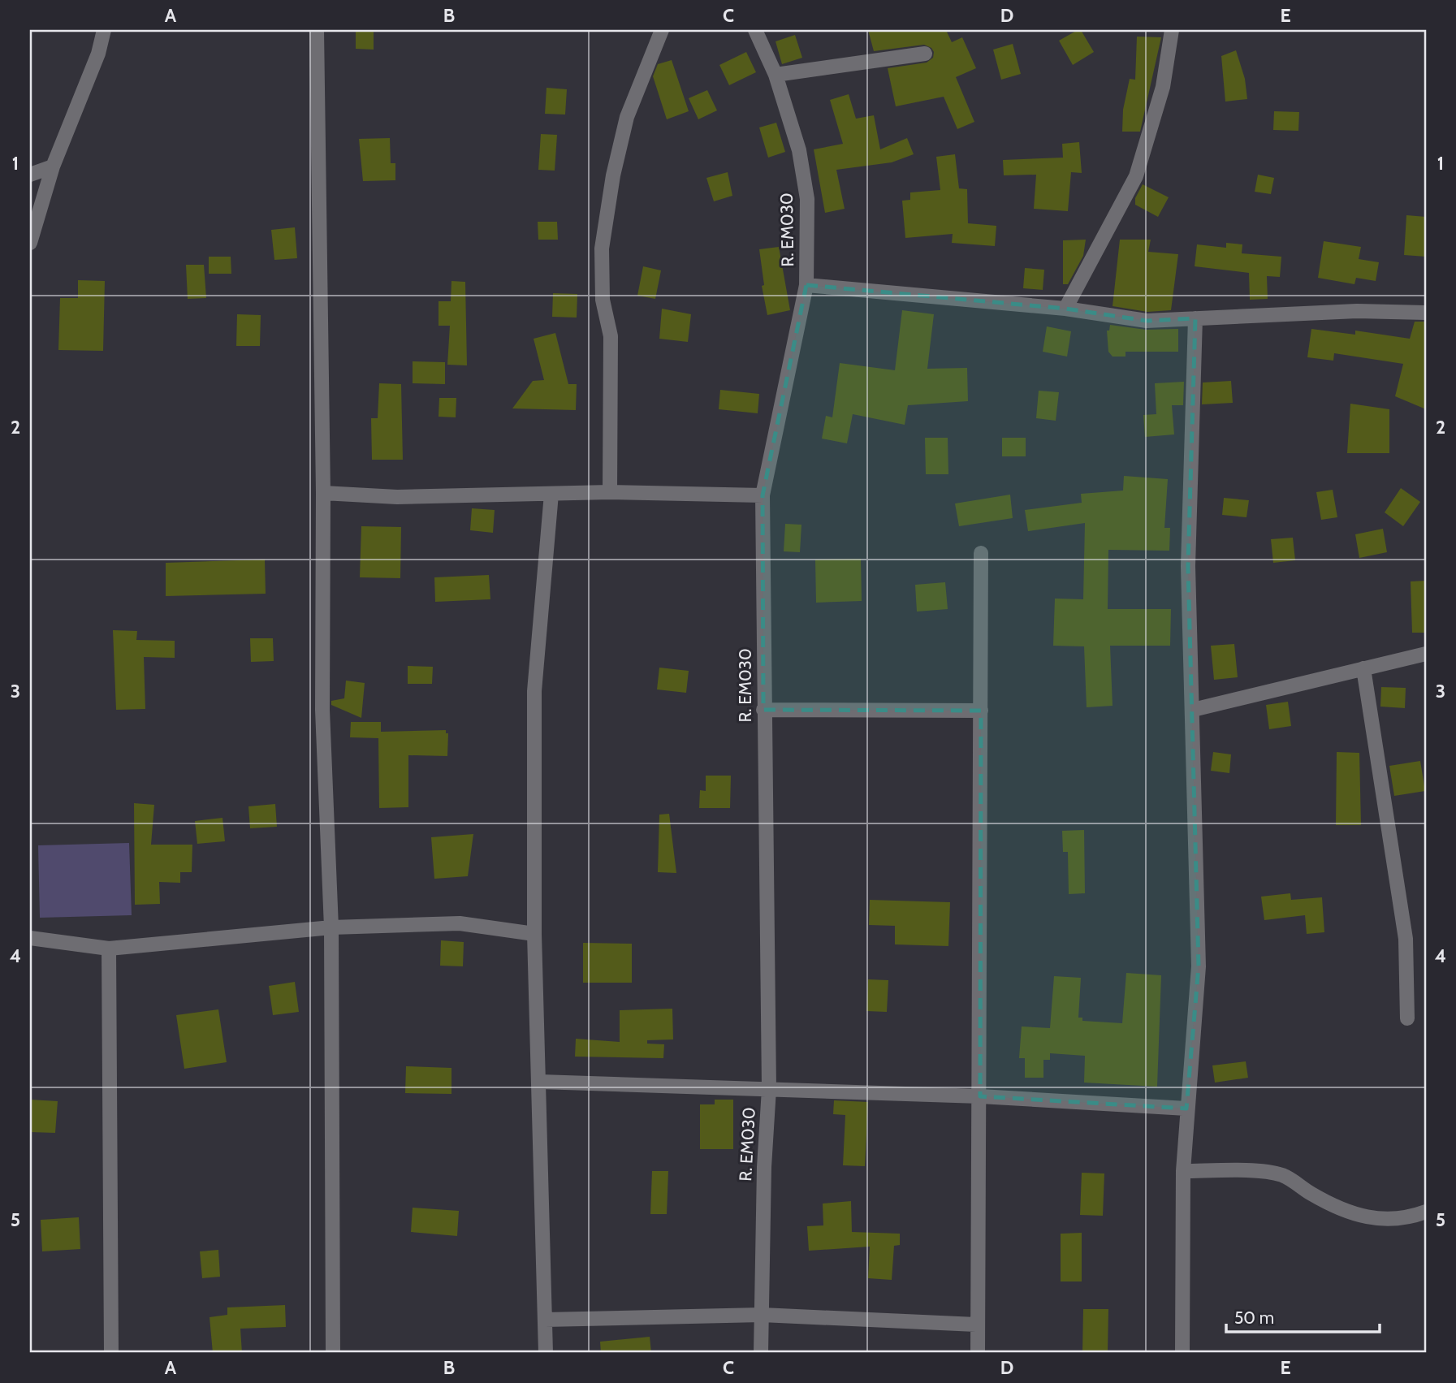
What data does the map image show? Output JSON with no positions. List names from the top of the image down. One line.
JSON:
{"streets":{"street":["R. EM030"]},"scale_bar":"50 m","grid":{"columns":["A","B","C","D","E"],"rows":["1","2","3","4","5"]}}
